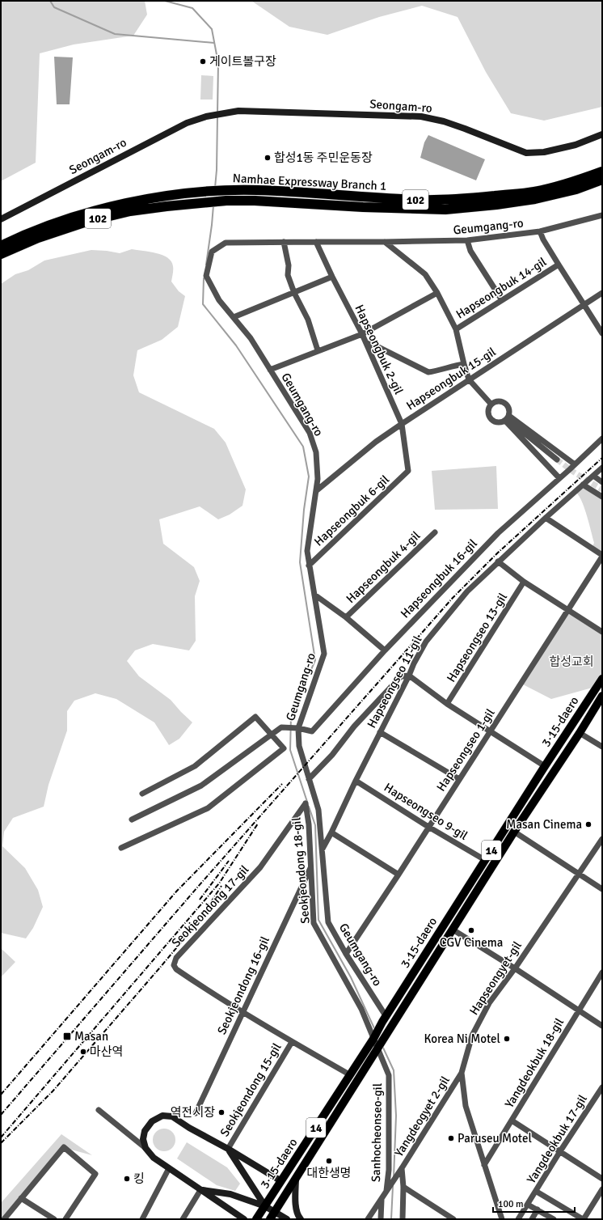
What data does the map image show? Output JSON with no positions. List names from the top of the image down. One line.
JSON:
{"streets":{"highway":["Namhae Expressway Branch 1","102"],"main road":["Seongam-ro","3·15-daero","14"],"street":["Geumgang-ro","Hapseongbuk 14-gil","Hapseongbuk 2-gil","Hapseongbuk 15-gil","Hapseongbuk 6-gil","Hapseongbuk 4-gil","Hapseongbuk 16-gil","Hapseongseo 13-gil","Hapseongseo 11-gil","Hapseongseo 1-gil","Hapseongseo 9-gil","Seokjeondong 18-gil","Seokjeondong 17-gil","Hapseongyet-gil","Seokjeondong 16-gil","Yangdeokbuk 18-gil","Seokjeondong 15-gil","Yangdeogyet 2-gil","Sanhocheonseo-gil","Yangdeokbuk 17-gil"]},"crossings":[["Geumgang-ro","Hapseongbuk 2-gil"],["Geumgang-ro","Hapseongbuk 15-gil"],["Geumgang-ro","Hapseongbuk 6-gil"],["Geumgang-ro","Hapseongbuk 16-gil"],["Geumgang-ro","Hapseongseo 11-gil"],["Geumgang-ro","3·15-daero"],["Geumgang-ro","Hapseongseo 1-gil"],["Hapseongbuk 2-gil","Hapseongbuk 15-gil"],["Hapseongbuk 2-gil","Hapseongbuk 6-gil"],["Hapseongseo 11-gil","Hapseongseo 9-gil"],["3·15-daero","Hapseongseo 9-gil"],["3·15-daero","Seokjeondong 18-gil"],["3·15-daero","Seokjeondong 17-gil"],["3·15-daero","Sanhocheonseo-gil"],["Hapseongseo 1-gil","Hapseongseo 9-gil"],["Seokjeondong 18-gil","Seokjeondong 17-gil"],["Seokjeondong 18-gil","Seokjeondong 16-gil"],["Seokjeondong 18-gil","Sanhocheonseo-gil"],["Seokjeondong 17-gil","Seokjeondong 16-gil"],["Seokjeondong 17-gil","Seokjeondong 15-gil"],["Hapseongyet-gil","Yangdeokbuk 18-gil"],["Hapseongyet-gil","Yangdeogyet 2-gil"],["Yangdeogyet 2-gil","Sanhocheonseo-gil"]],"parks":["합성교회"],"places":{"other":["게이트볼구장","합성1동 주민운동장","Masan Cinema","CGV Cinema","Korea Ni Motel","마산역","역전시장","Paruseu Motel","대한생명","킹"],"transit":["Masan"]},"scale_bar":"100 m"}
